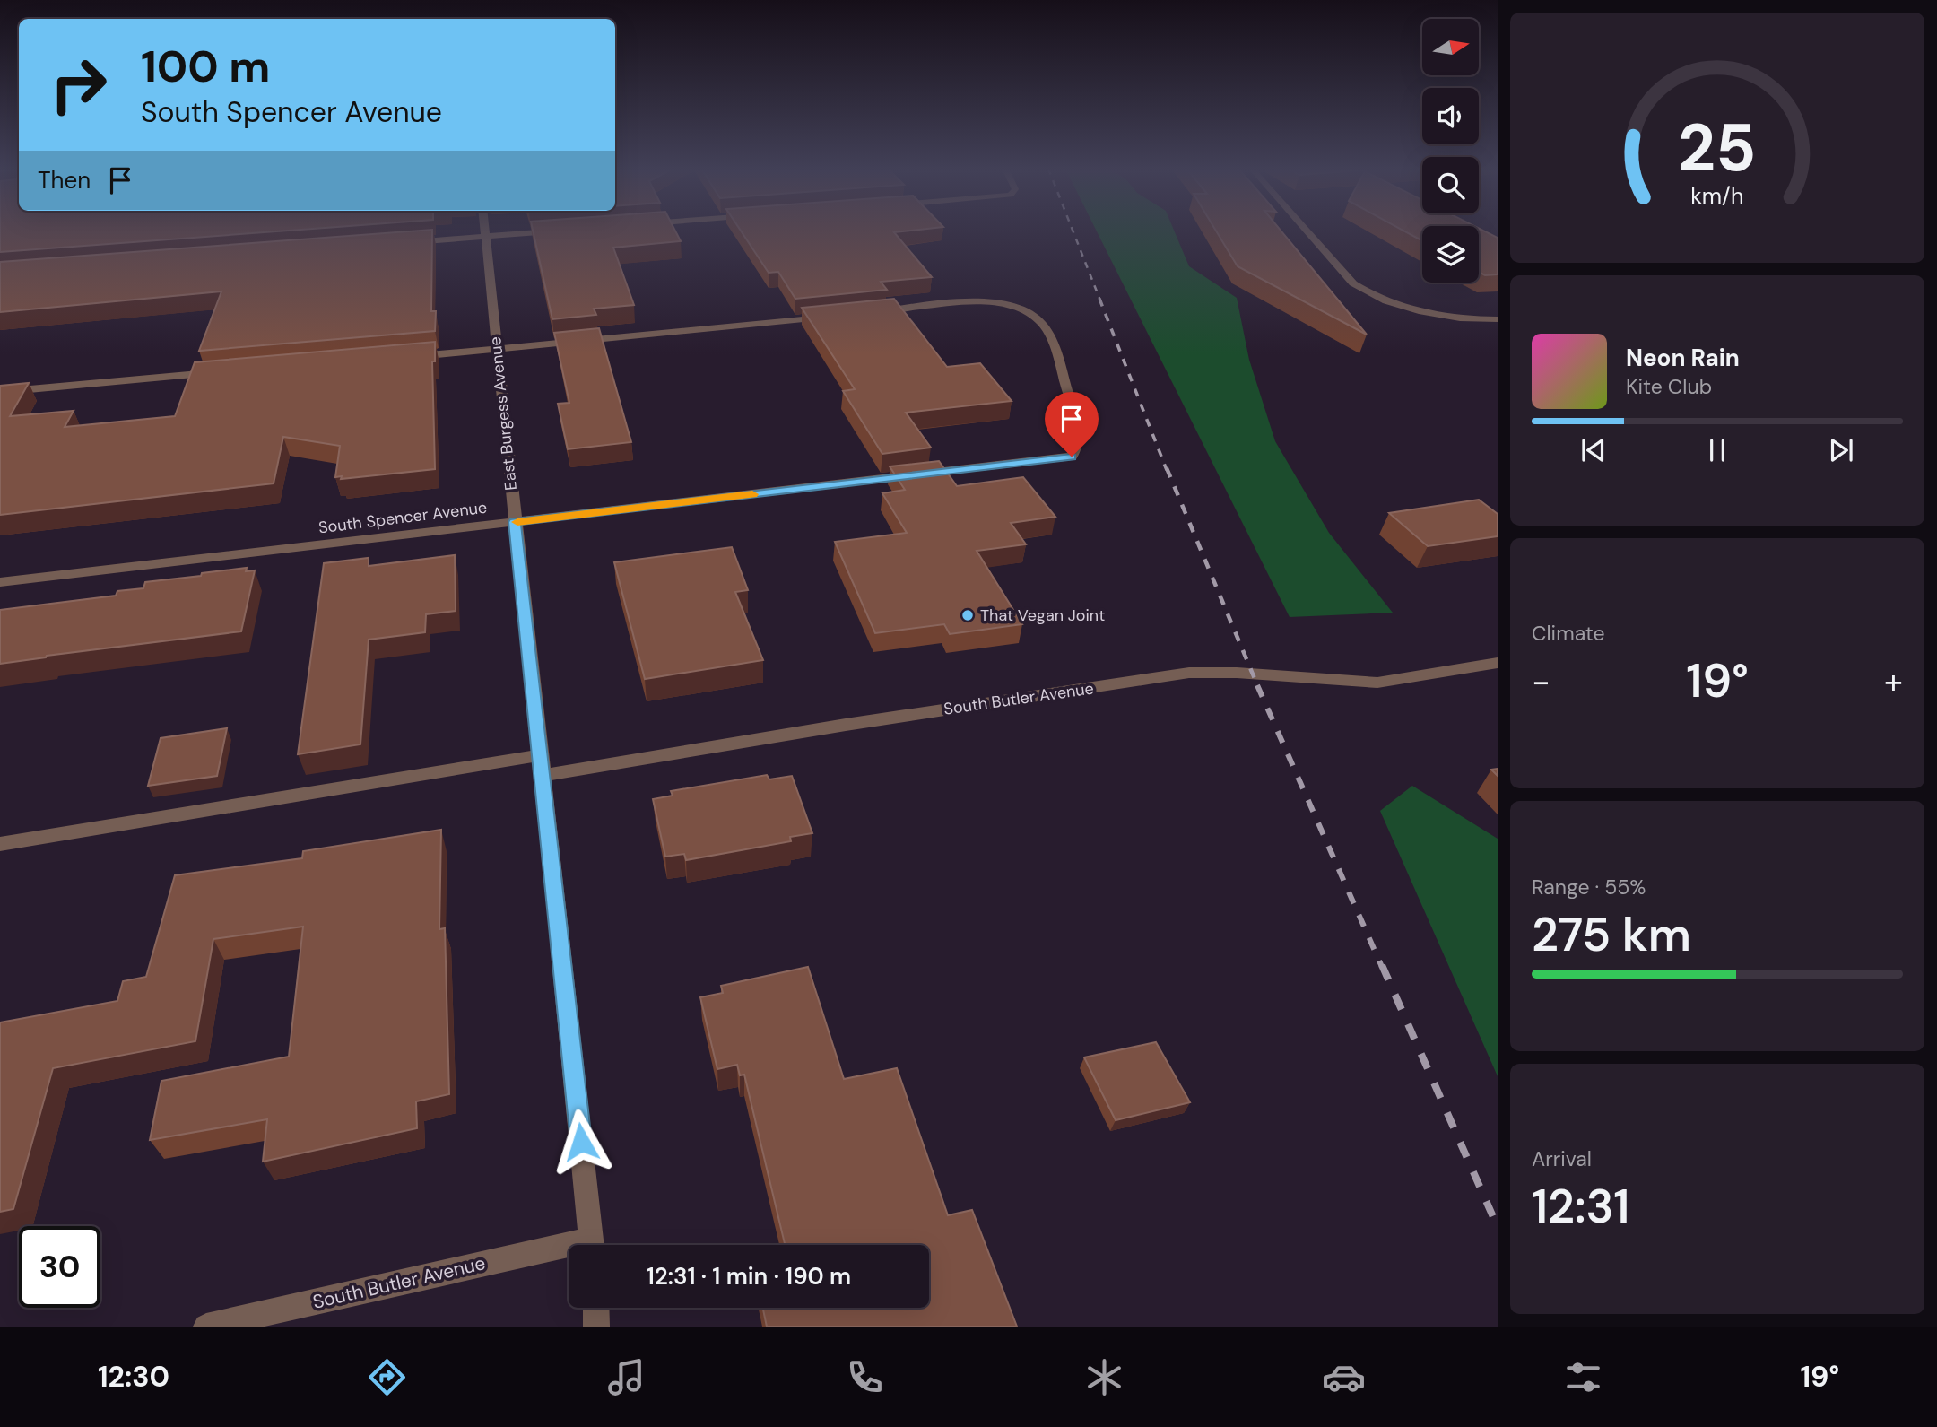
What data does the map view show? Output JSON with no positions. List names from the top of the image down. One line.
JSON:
{"streets":{"street":["East Burgess Avenue","South Spencer Avenue","South Butler Avenue"]},"crossings":[["East Burgess Avenue","South Spencer Avenue"],["East Burgess Avenue","South Butler Avenue"]],"places":["That Vegan Joint"],"north":"right","page":{"turn":["100 m","South Spencer Avenue"],"then":"Then","song":["Neon Rain","Kite Club"],"tile":["Climate",["Range · 55%","275 km"],["Arrival","12:31"]],"heat":["−","19°","+"],"limit":"30","trip":"12:31 · 1 min · 190 m","tabs":["12:30","19°"],"gauge":["25","km/h"]}}
